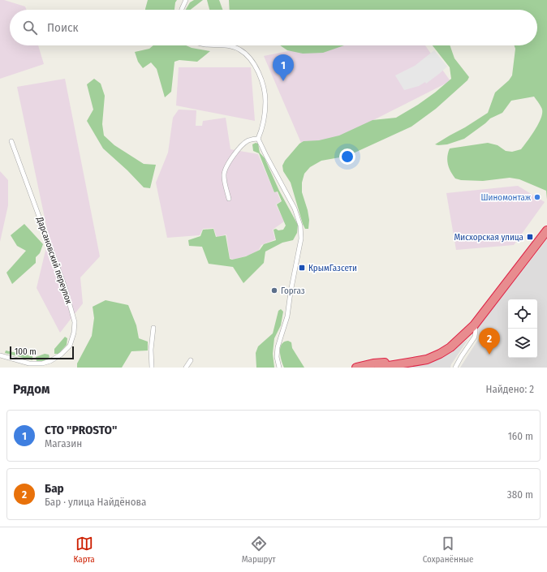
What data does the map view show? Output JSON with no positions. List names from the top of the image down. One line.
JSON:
{"streets":{"street":["Дарсановский переулок"]},"places":{"other":["Шиномонтаж","Горгаз"],"transit":["Мисхорская улица","КрымГазсети"]},"scale_bar":"100 m","page":{"search":"Поиск","pins":["1","2"],"scale":"100 m","heading":["Рядом","Найдено: 2"],"list":[{"mark":"1","name":"СТО \"PROSTO\"","note":"Магазин","value":"160 m"},{"mark":"2","name":"Бар","note":"Бар · улица Найдёнова","value":"380 m"}],"nav":["Карта","Маршрут","Сохранённые"]}}
